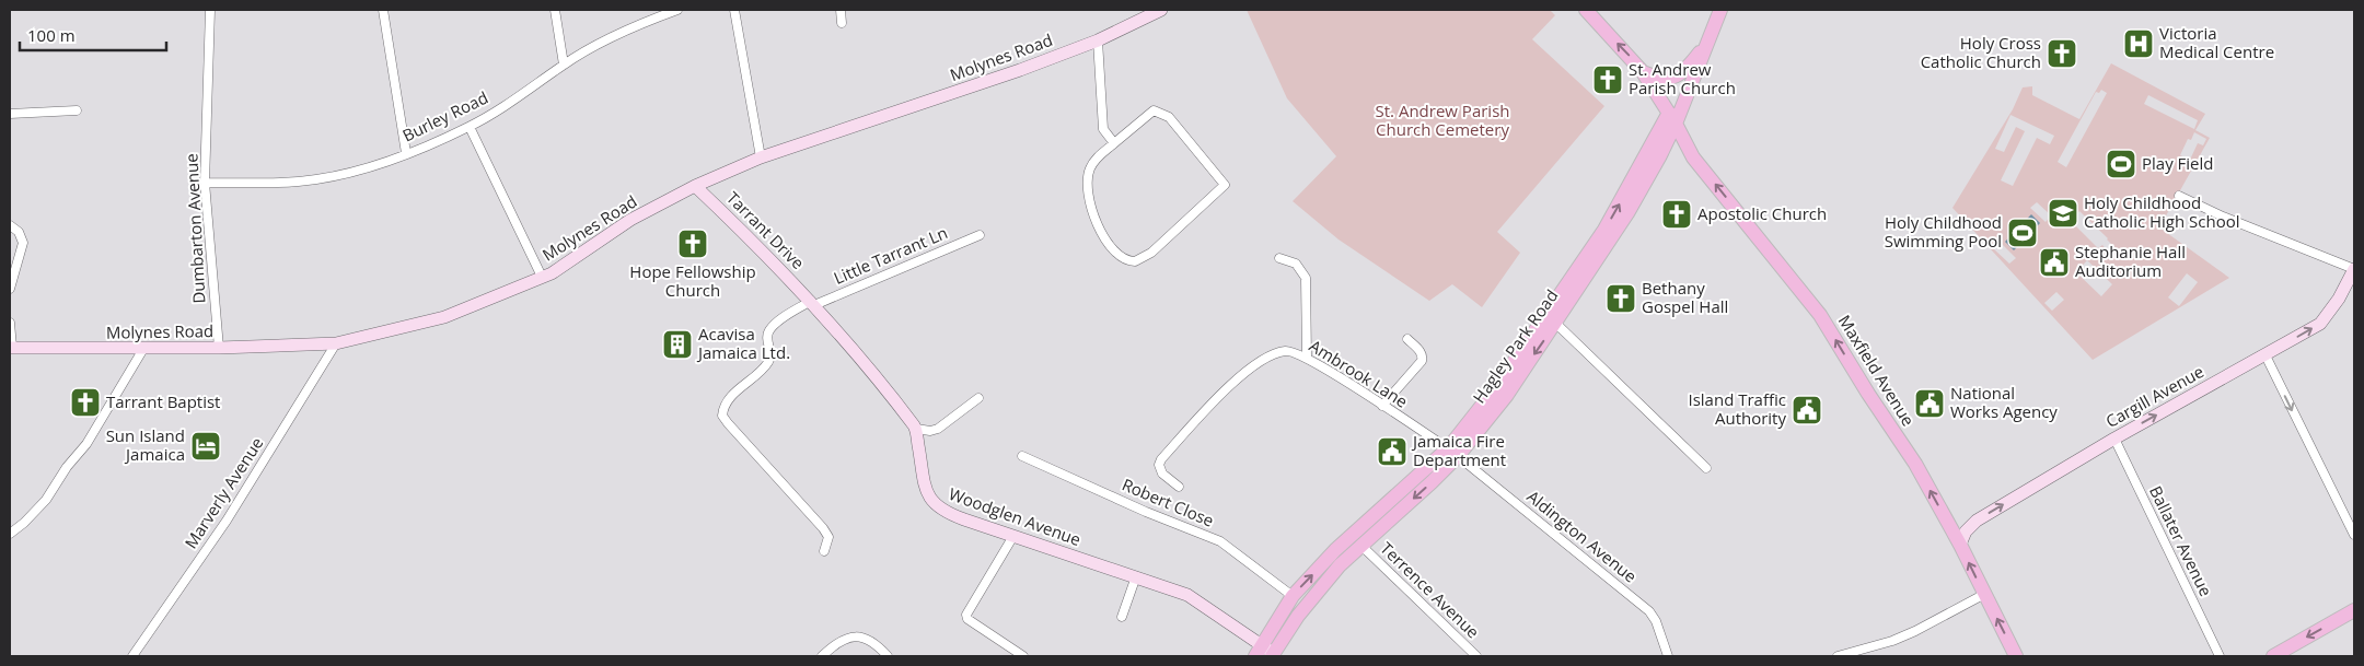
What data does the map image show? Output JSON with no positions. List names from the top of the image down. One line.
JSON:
{"streets":{"main road":["Molynes Road","Tarrant Drive","Hagley Park Road","Maxfield Avenue","Cargill Avenue","Woodglen Avenue"],"street":["Burley Road","Dumbarton Avenue","Little Tarrant Ln","Ambrook Lane","Marverly Avenue","Robert Close","Aldington Avenue","Ballater Avenue","Terrence Avenue"]},"crossings":[["Molynes Road","Dumbarton Avenue"],["Molynes Road","Tarrant Drive"],["Molynes Road","Marverly Avenue"],["Burley Road","Dumbarton Avenue"],["Tarrant Drive","Little Tarrant Ln"],["Tarrant Drive","Woodglen Avenue"],["Little Tarrant Ln","Woodglen Avenue"],["Hagley Park Road","Maxfield Avenue"],["Hagley Park Road","Ambrook Lane"],["Hagley Park Road","Robert Close"],["Hagley Park Road","Woodglen Avenue"],["Hagley Park Road","Aldington Avenue"],["Hagley Park Road","Terrence Avenue"],["Maxfield Avenue","Cargill Avenue"],["Ambrook Lane","Aldington Avenue"],["Cargill Avenue","Ballater Avenue"]],"one_way":["Maxfield Avenue","Cargill Avenue"],"parks":["St. Andrew Parish Church Cemetery"],"places":{"hospital":["Victoria Medical Centre"],"church":["Holy Cross Catholic Church","St. Andrew Parish Church","Apostolic Church","Hope Fellowship Church","Bethany Gospel Hall","Tarrant Baptist"],"sports":["Play Field","Holy Childhood Swimming Pool"],"school or university":["Holy Childhood Catholic High School"],"public building":["Stephanie Hall Auditorium","National Works Agency","Island Traffic Authority","Jamaica Fire Department"],"building":["Acavisa Jamaica Ltd."],"hotel":["Sun Island Jamaica"]},"scale_bar":"100 m"}
